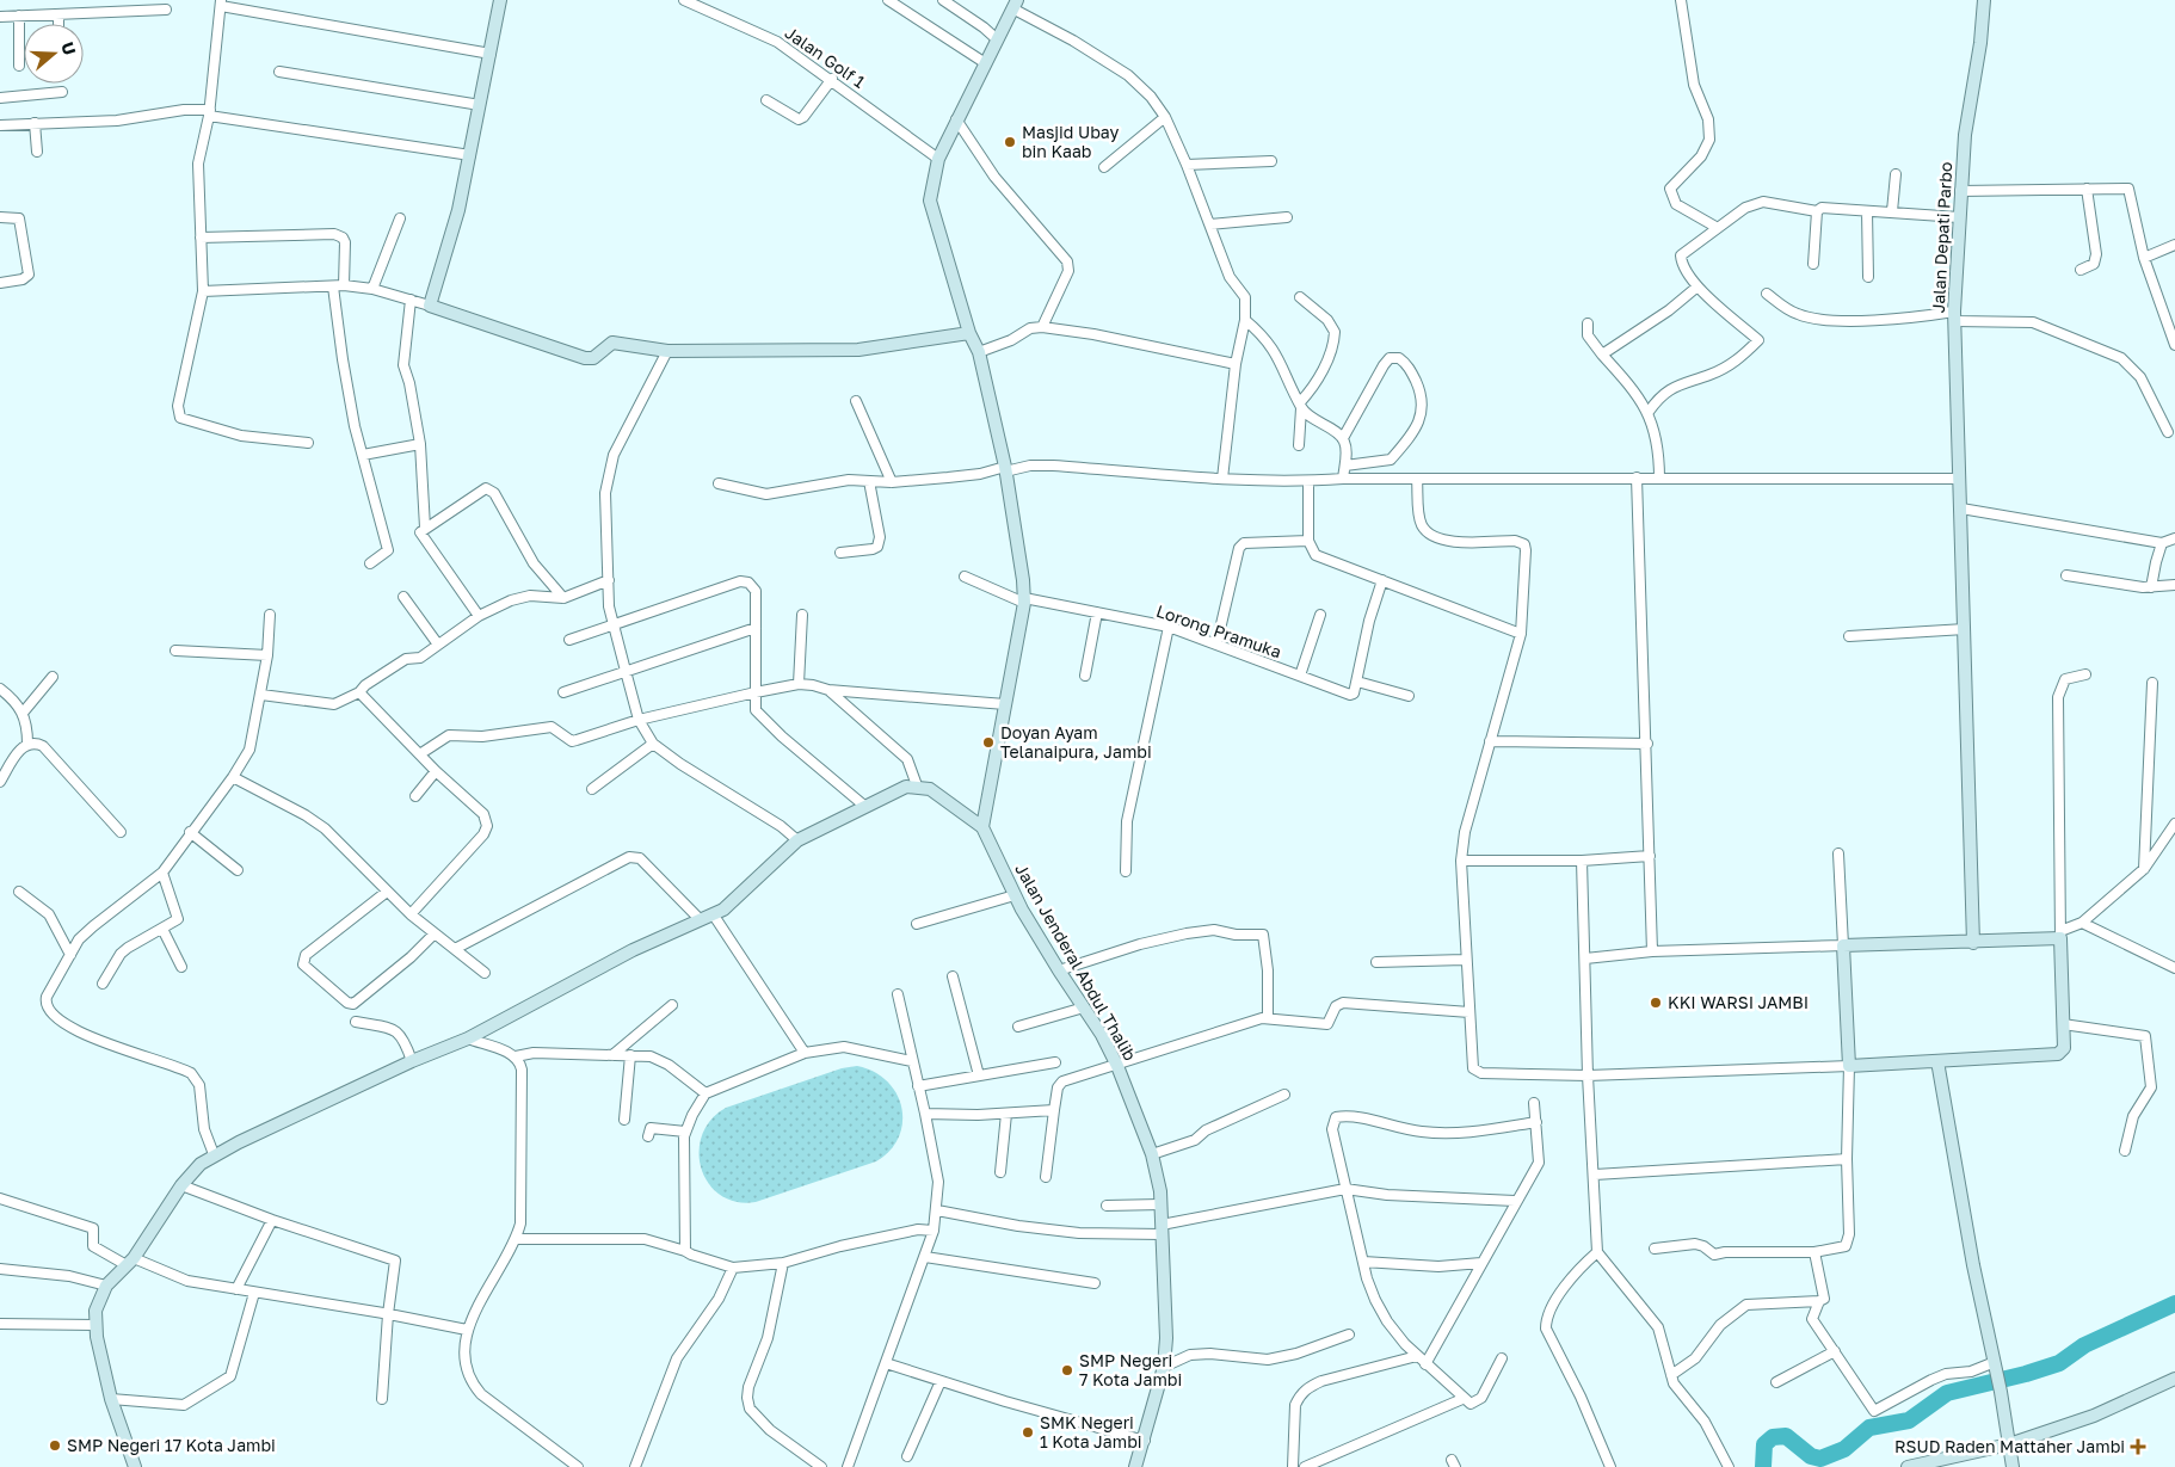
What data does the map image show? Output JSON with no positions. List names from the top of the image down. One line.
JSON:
{"streets":{"street":["Jalan Golf 1","Jalan Depati Parbo","Lorong Pramuka","Jalan Jenderal Abdul Thalib"]},"places":{"other":["Masjid Ubay bin Kaab","Doyan Ayam Telanaipura, Jambi","KKI WARSI JAMBI","SMP Negeri 7 Kota Jambi","SMK Negeri 1 Kota Jambi","SMP Negeri 17 Kota Jambi"],"health":["RSUD Raden Mattaher Jambi"]},"north":"right"}
